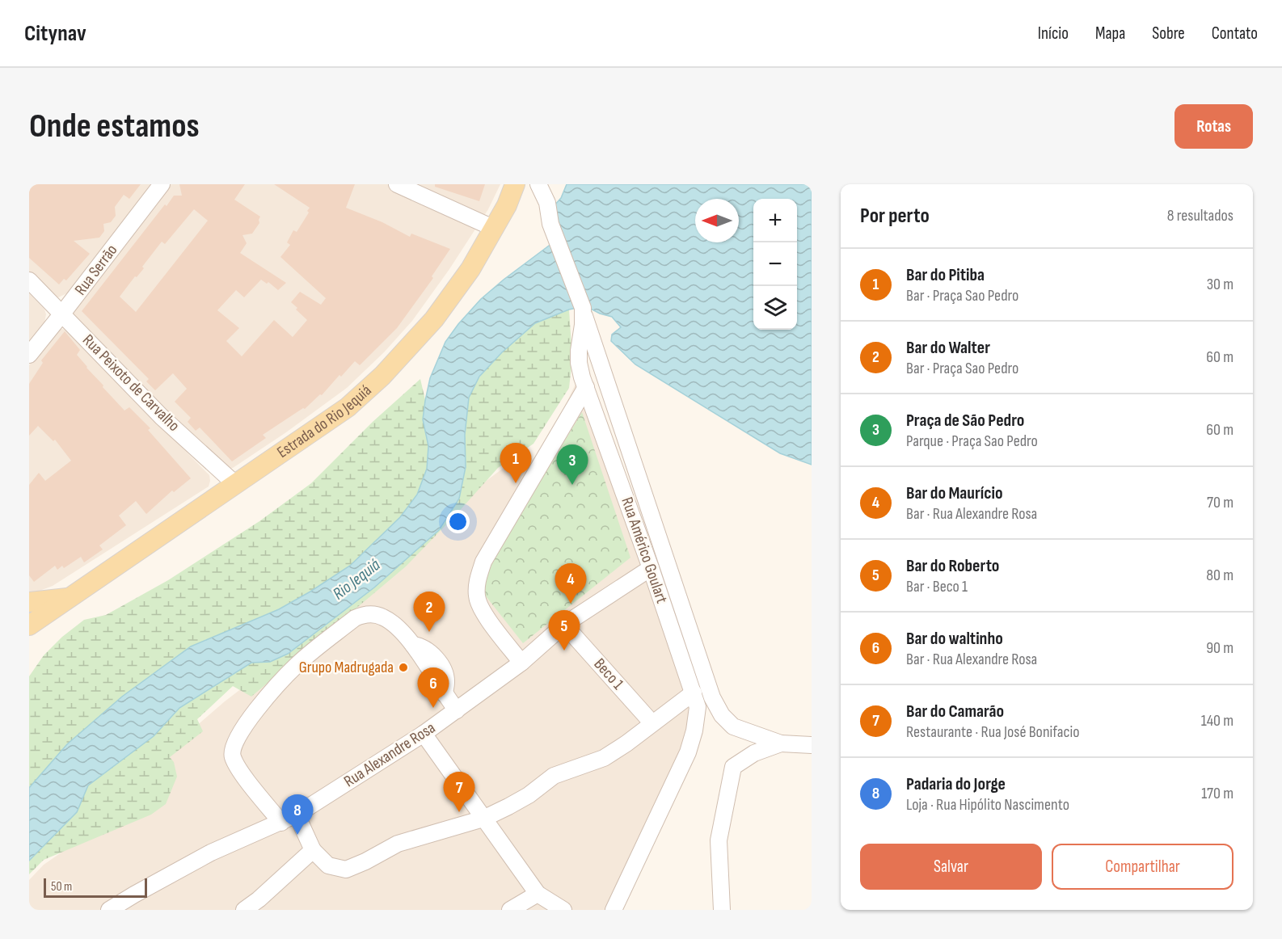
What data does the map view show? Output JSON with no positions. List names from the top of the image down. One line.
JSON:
{"streets":{"main road":["Estrada do Rio Jequiá"],"street":["Rua Serrão","Rua Peixoto de Carvalho","Rua Américo Goulart","Beco 1","Rua Alexandre Rosa"]},"crossings":[["Rua Serrão","Rua Peixoto de Carvalho"],["Rua Peixoto de Carvalho","Estrada do Rio Jequiá"],["Rua Américo Goulart","Rua Alexandre Rosa"],["Beco 1","Rua Alexandre Rosa"]],"water":["Rio Jequiá"],"places":["Grupo Madrugada"],"scale_bar":"50 m","north":"left","page":{"header":"Citynav","nav":["Início","Mapa","Sobre","Contato"],"buttons":["Rotas",["Salvar","Compartilhar"]],"title":"Onde estamos","heading":["Por perto","8 resultados"],"map_buttons":["+","−"],"list":[{"mark":"1","name":"Bar do Pitiba","note":"Bar · Praça Sao Pedro","value":"30 m"},{"mark":"2","name":"Bar do Walter","note":"Bar · Praça Sao Pedro","value":"60 m"},{"mark":"3","name":"Praça de São Pedro","note":"Parque · Praça Sao Pedro","value":"60 m"},{"mark":"4","name":"Bar do Maurício","note":"Bar · Rua Alexandre Rosa","value":"70 m"},{"mark":"5","name":"Bar do Roberto","note":"Bar · Beco 1","value":"80 m"},{"mark":"6","name":"Bar do waltinho","note":"Bar · Rua Alexandre Rosa","value":"90 m"},{"mark":"7","name":"Bar do Camarão","note":"Restaurante · Rua José Bonifacio","value":"140 m"},{"mark":"8","name":"Padaria do Jorge","note":"Loja · Rua Hipólito Nascimento","value":"170 m"}],"pins":["1","3","4","2","5","6","7","8"],"scale":"50 m"}}
